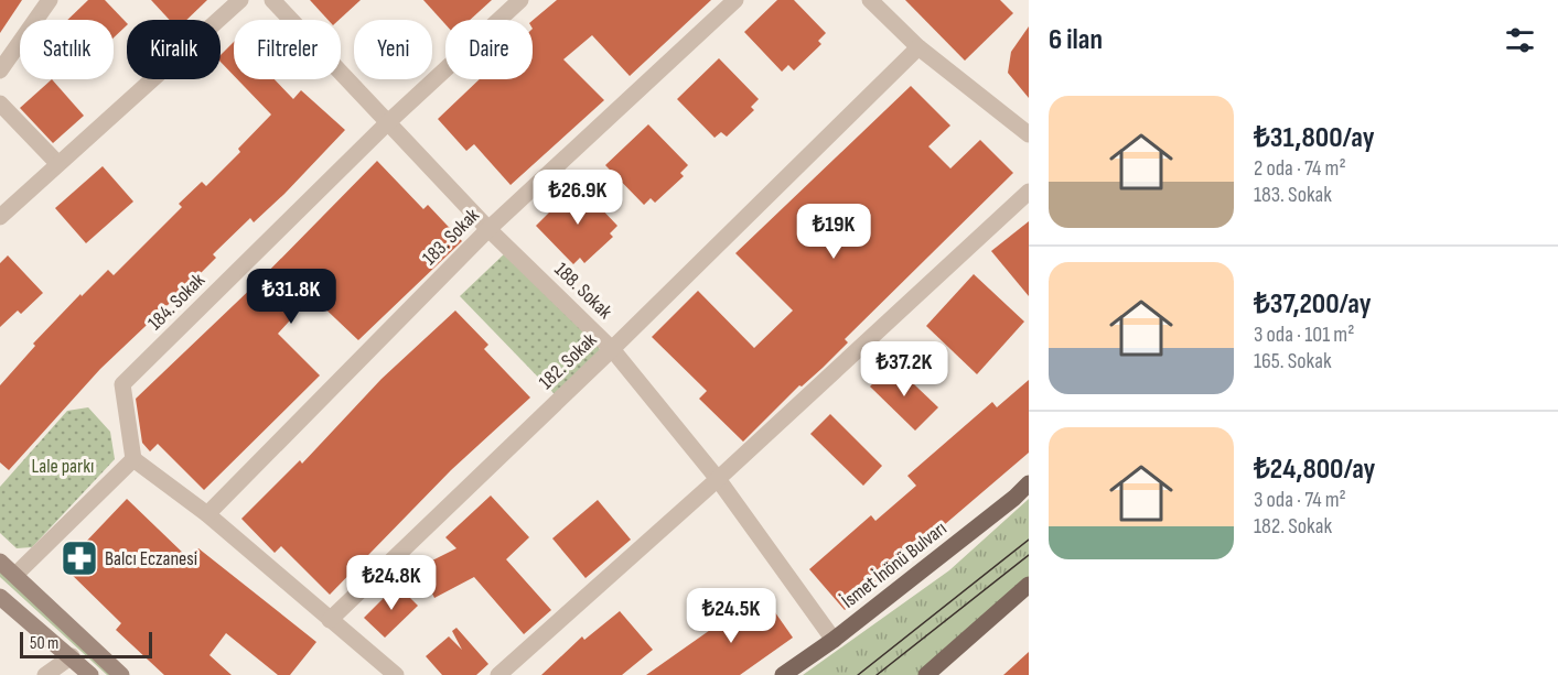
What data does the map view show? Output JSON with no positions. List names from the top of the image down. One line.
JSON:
{"streets":{"main road":["İsmet İnönü Bulvarı"],"street":["183. Sokak","188. Sokak","184. Sokak","182. Sokak"]},"crossings":[["183. Sokak","188. Sokak"],["188. Sokak","184. Sokak"],["188. Sokak","182. Sokak"],["188. Sokak","İsmet İnönü Bulvarı"]],"parks":["Lale parkı"],"places":{"pharmacy":["Balcı Eczanesi"]},"scale_bar":"50 m","page":{"heading":"6 ilan","chip":["Satılık","Kiralık","Filtreler","Yeni","Daire"],"list":[{"name":"₺31,800/ay","note":"2 oda · 74 m² · 183. Sokak"},{"name":"₺37,200/ay","note":"3 oda · 101 m² · 165. Sokak"},{"name":"₺24,800/ay","note":"3 oda · 74 m² · 182. Sokak"}],"price":["₺26.9K","₺19K","₺31.8K","₺37.2K","₺24.8K","₺24.5K"],"scale":"50 m"}}
